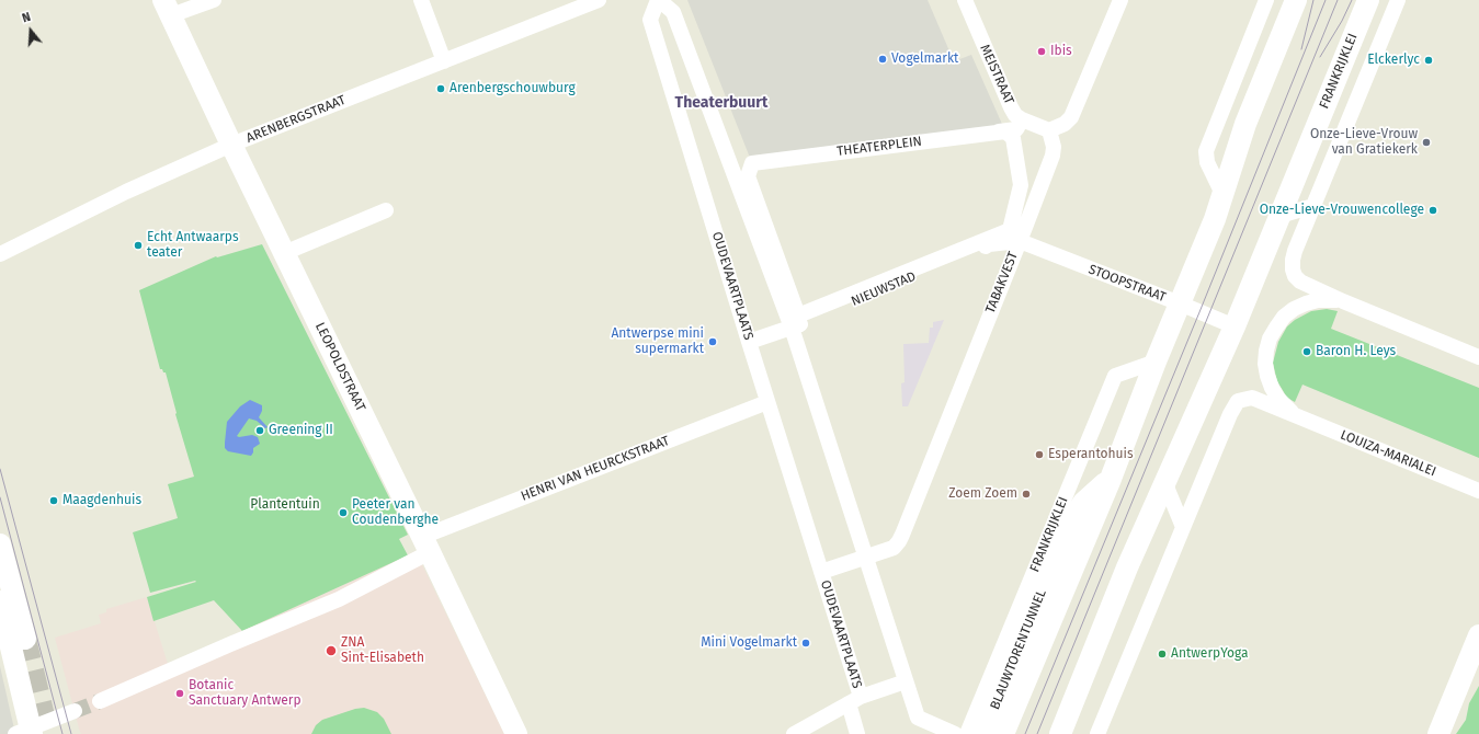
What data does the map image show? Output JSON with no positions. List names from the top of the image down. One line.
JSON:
{"streets":{"main road":["FRANKRIJKLEI","LEOPOLDSTRAAT","BLAUWTORENTUNNEL"],"street":["MEISTRAAT","ARENBERGSTRAAT","TABAKVEST","STOOPSTRAAT","OUDEVAARTPLAATS","NIEUWSTAD","LOUIZA-MARIALEI","HENRI VAN HEURCKSTRAAT"]},"crossings":[["FRANKRIJKLEI","STOOPSTRAAT"],["FRANKRIJKLEI","LOUIZA-MARIALEI"],["ARENBERGSTRAAT","LEOPOLDSTRAAT"],["TABAKVEST","STOOPSTRAAT"],["TABAKVEST","OUDEVAARTPLAATS"],["TABAKVEST","NIEUWSTAD"],["STOOPSTRAAT","NIEUWSTAD"],["OUDEVAARTPLAATS","NIEUWSTAD"],["OUDEVAARTPLAATS","HENRI VAN HEURCKSTRAAT"],["LEOPOLDSTRAAT","HENRI VAN HEURCKSTRAAT"]],"districts":["Theaterbuurt"],"parks":["Plantentuin"],"places":["Ibis","Vogelmarkt","Elckerlyc","Arenbergschouwburg","Onze-Lieve-Vrouw van Gratiekerk","Onze-Lieve-Vrouwencollege","Echt Antwaarps teater","Antwerpse mini supermarkt","Baron H. Leys","Greening II","Esperantohuis","Zoem Zoem","Maagdenhuis","Peeter van Coudenberghe","Mini Vogelmarkt","ZNA Sint-Elisabeth","AntwerpYoga","Botanic Sanctuary Antwerp"],"north":"top"}
